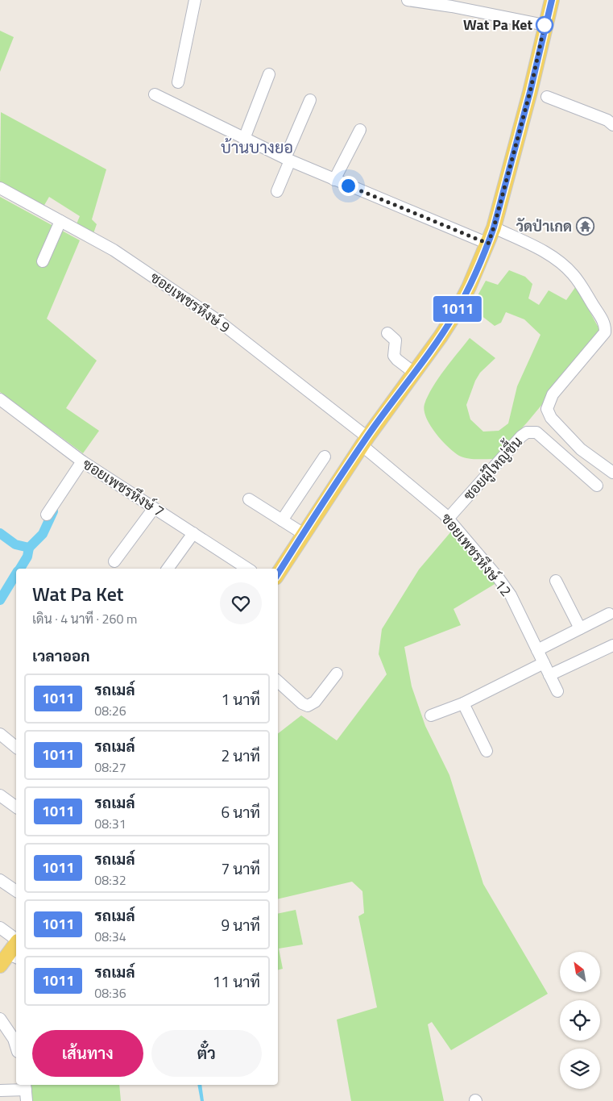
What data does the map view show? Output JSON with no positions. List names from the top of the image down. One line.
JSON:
{"streets":{"street":["ซอยเพชรหึงษ์ 9","ซอยผู้ใหญ่ชื้น","ซอยเพชรหึงษ์ 7","ซอยเพชรหึงษ์ 12"]},"crossings":[["ซอยเพชรหึงษ์ 9","ซอยเพชรหึงษ์ 12"],["ซอยผู้ใหญ่ชื้น","ซอยเพชรหึงษ์ 12"]],"districts":["บ้านบางยอ"],"places":{"other":["Wat Pa Ket"],"temple":["วัดป่าเกด"]},"lines":["bus line 1011"],"north":"top left","page":{"on_map":"1011","heading":[["Wat Pa Ket","เดิน · 4 นาที · 260 m"],"เวลาออก"],"list":[{"mark":"1011","name":"รถเมล์","note":"08:26","value":"1 นาที"},{"mark":"1011","name":"รถเมล์","note":"08:27","value":"2 นาที"},{"mark":"1011","name":"รถเมล์","note":"08:31","value":"6 นาที"},{"mark":"1011","name":"รถเมล์","note":"08:32","value":"7 นาที"},{"mark":"1011","name":"รถเมล์","note":"08:34","value":"9 นาที"},{"mark":"1011","name":"รถเมล์","note":"08:36","value":"11 นาที"}],"buttons":["เส้นทาง","ตั๋ว"]}}
